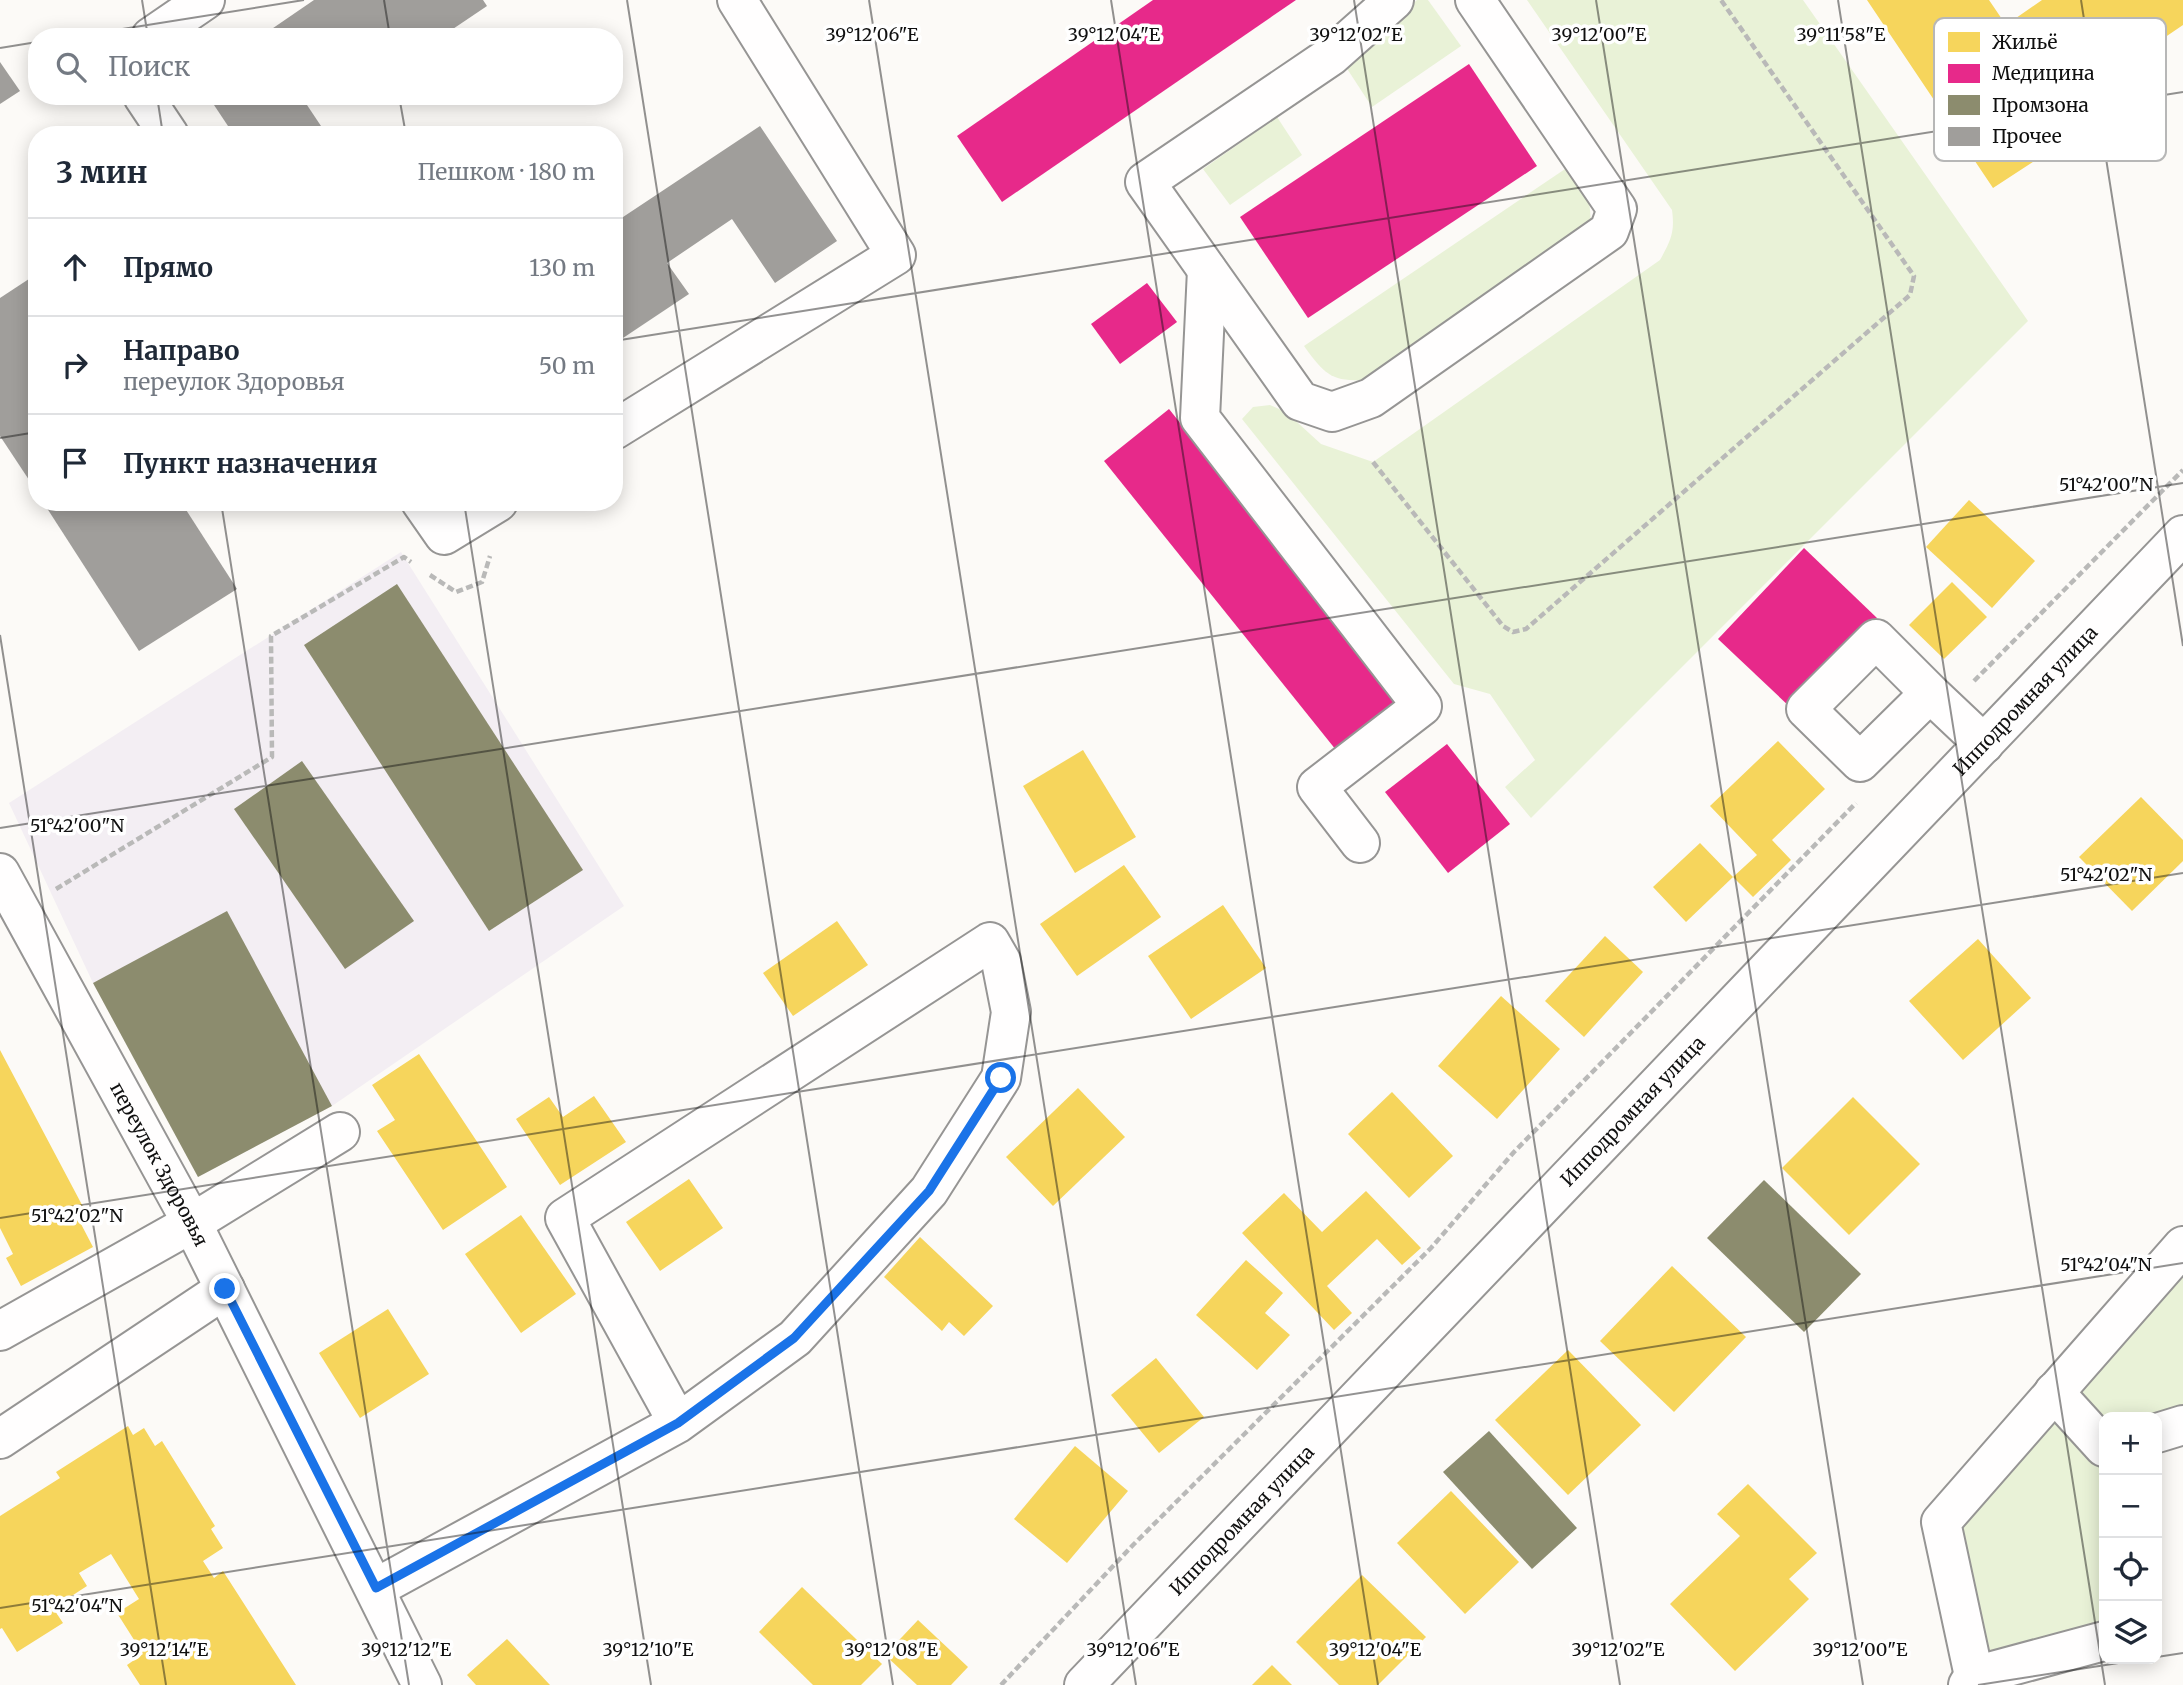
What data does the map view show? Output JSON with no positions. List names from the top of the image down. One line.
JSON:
{"streets":{"street":["Ипподромная улица","переулок Здоровья"]},"legend":["Жильё","Медицина","Промзона","Прочее"],"page":{"search":"Поиск","heading":["3 мин","Пешком · 180 m"],"list":[["Прямо","130 m"],["Направо","переулок Здоровья","50 m"],"Пункт назначения"],"map_buttons":["+","−"]},"coordinates":["39°12'06\"E","39°12'04\"E","39°12'02\"E","39°12'00\"E","39°11'58\"E","51°42'00\"N","51°42'02\"N","51°42'04\"N","39°12'14\"E","39°12'12\"E","39°12'10\"E","39°12'08\"E"]}
